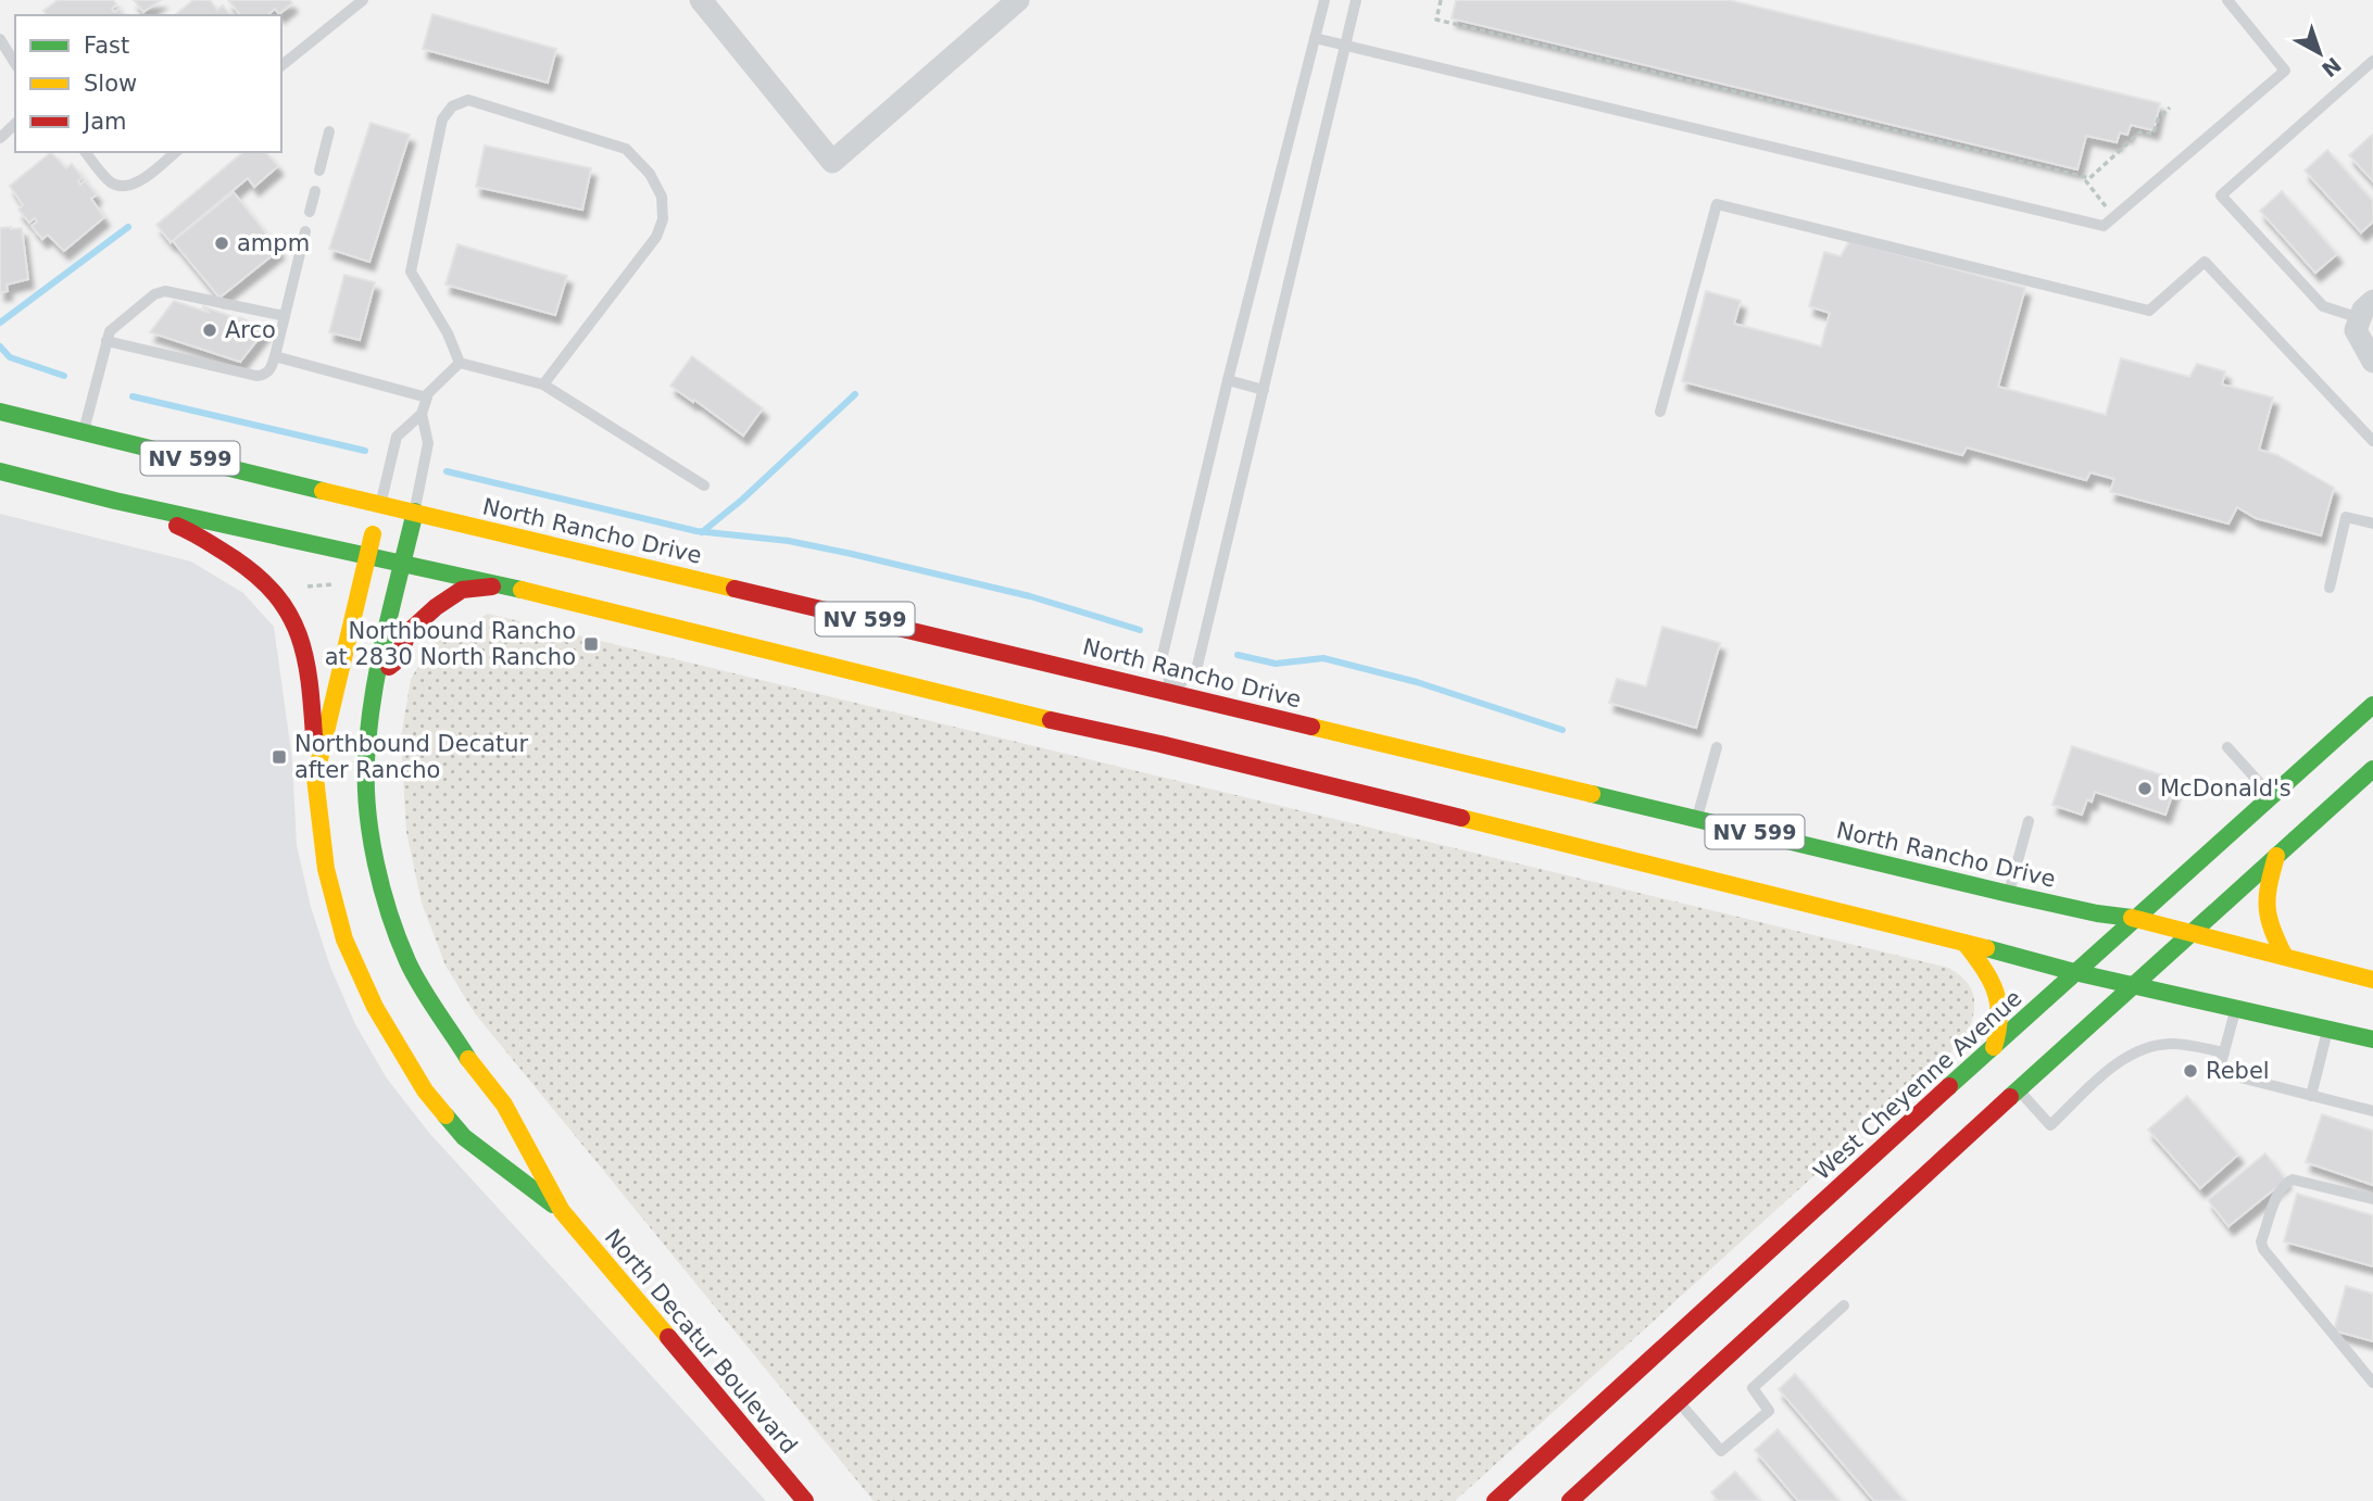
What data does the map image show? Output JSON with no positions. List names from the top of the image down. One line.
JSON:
{"streets":{"main road":["NV 599","North Rancho Drive","West Cheyenne Avenue","North Decatur Boulevard"]},"crossings":[["NV 599","West Cheyenne Avenue"],["NV 599","North Decatur Boulevard"],["North Rancho Drive","West Cheyenne Avenue"],["North Rancho Drive","North Decatur Boulevard"]],"places":{"other":["ampm","Arco","McDonald's","Rebel"],"transit":["Northbound Rancho at 2830 North Rancho","Northbound Decatur after Rancho"]},"legend":["Fast","Slow","Jam"],"north":"bottom right"}
